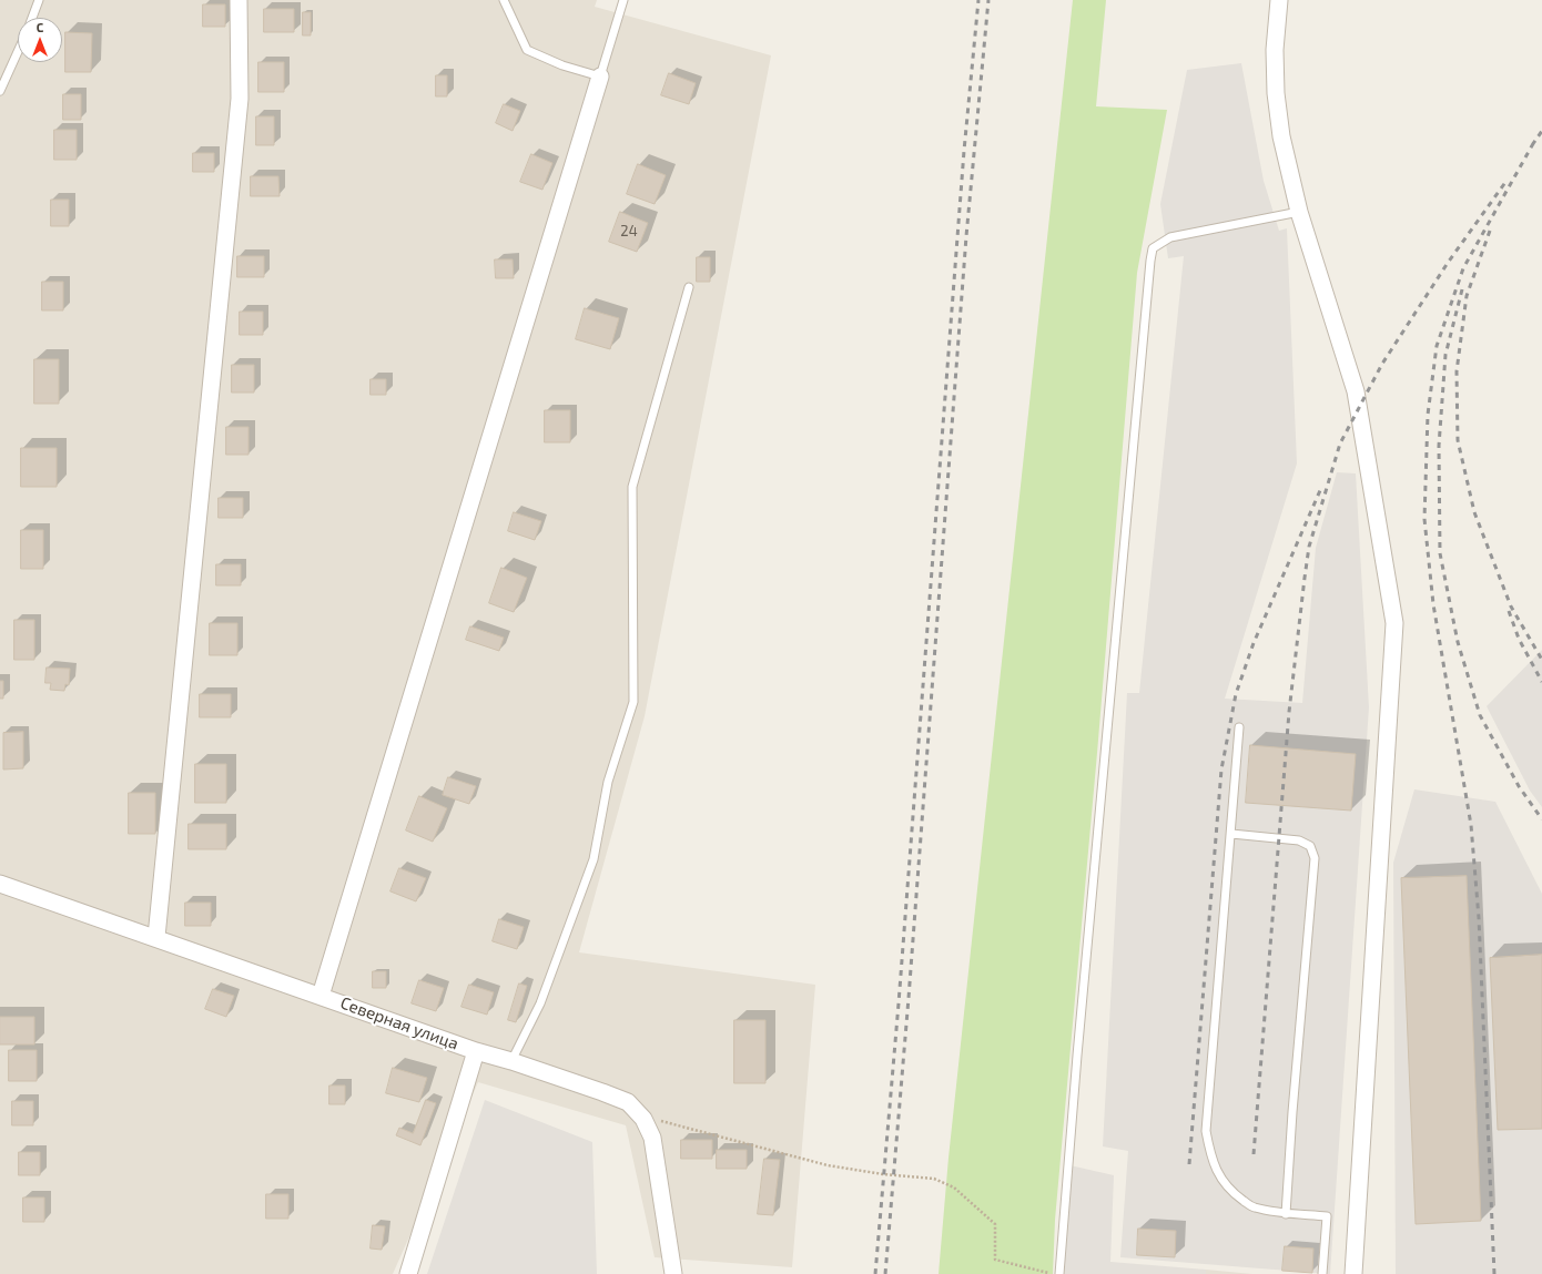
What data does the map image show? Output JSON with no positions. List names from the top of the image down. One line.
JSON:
{"streets":{"street":["Северная улица"]},"house_numbers":["24"],"north":"top"}
